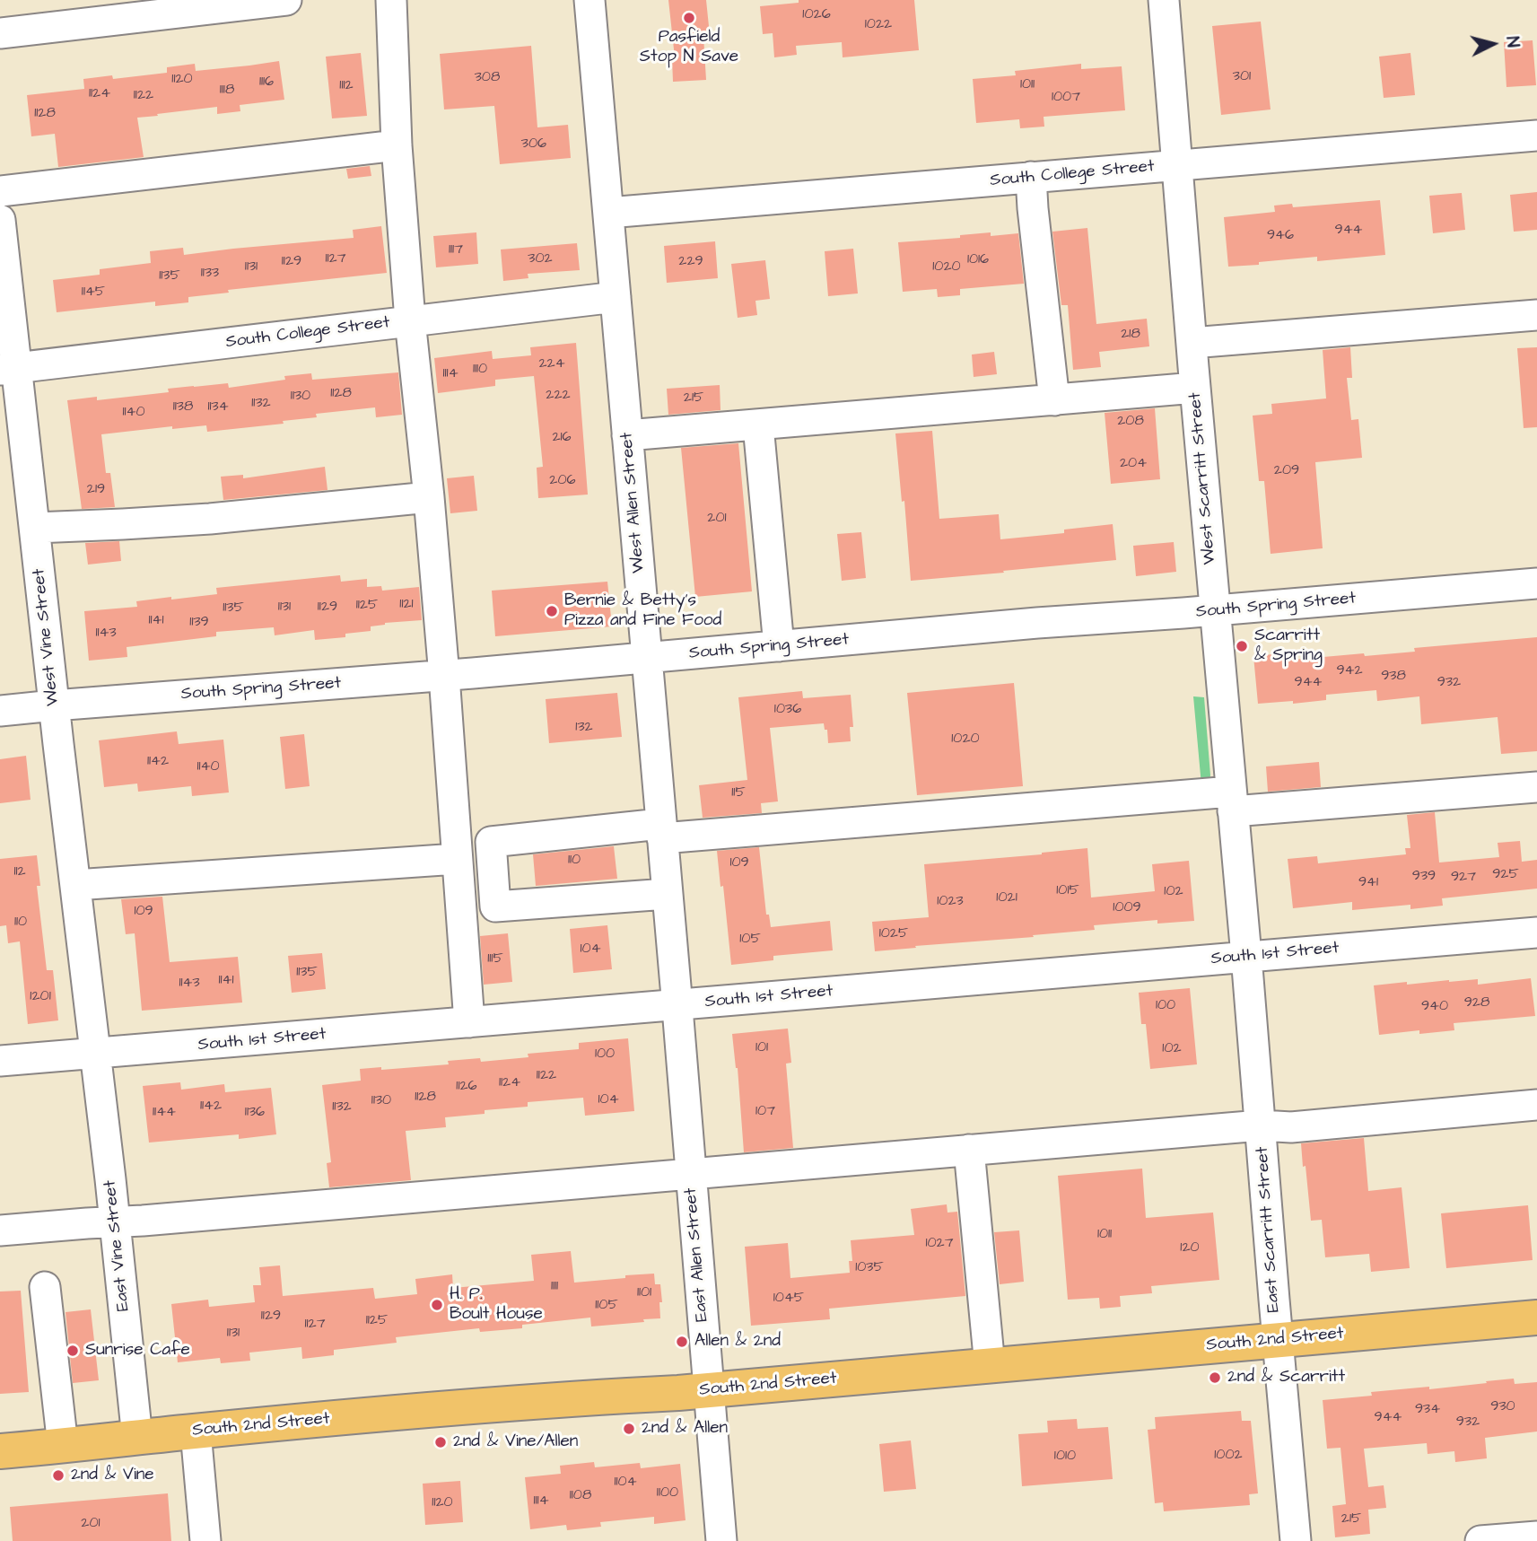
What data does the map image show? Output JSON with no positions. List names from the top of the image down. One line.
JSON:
{"streets":{"main road":["South 2nd Street"],"street":["South College Street","West Scarritt Street","West Allen Street","South Spring Street","West Vine Street","South 1st Street","East Scarritt Street","East Vine Street","East Allen Street"]},"crossings":[["South College Street","West Scarritt Street"],["South College Street","West Allen Street"],["South College Street","West Vine Street"],["West Scarritt Street","South Spring Street"],["West Scarritt Street","South 1st Street"],["West Scarritt Street","East Scarritt Street"],["West Allen Street","South Spring Street"],["West Allen Street","South 1st Street"],["West Allen Street","East Allen Street"],["South Spring Street","West Vine Street"],["West Vine Street","South 1st Street"],["West Vine Street","East Vine Street"],["South 1st Street","East Scarritt Street"],["South 1st Street","East Vine Street"],["South 1st Street","East Allen Street"],["East Scarritt Street","South 2nd Street"],["East Vine Street","South 2nd Street"],["East Allen Street","South 2nd Street"]],"places":["Pasfield Stop N Save","Bernie & Betty's Pizza and Fine Food","Scarritt & Spring","H. P. Boult House","Allen & 2nd","Sunrise Cafe","2nd & Scarritt","2nd & Allen","2nd & Vine/Allen","2nd & Vine"],"house_numbers":["1026","1022","301","308","1120","1116","1011","1112","1118","1124","1122","1007","1128","306","944","946","1117","1127","302","1016","1129","229","1131","1020","1133","1135","1145","218","224","1110","1114","1128","222","1130","215","1132","1138","1134","1140","208","216","204","209","206","219","201","1121","1125","1131","1129","1135","1141","1139","1143","942","938","944","932","1036","132","1020","1142","1140","115","110","109","112","925","939","927","941","1015","102","1021","1023","1009","109","110","1025","105","104","1115","1135","1141","1143","1201","928","100","940","101","102","100","1122","1124","1126","1128","104","1130","1142","1132","107","1144","1136","1011","1027","120","1035","1111","1101","1045","1105","1129","1125","1127","1131","930","934","944","932","1002","1010","1104","1100","1108","1114","1120","215","201"],"north":"right"}
